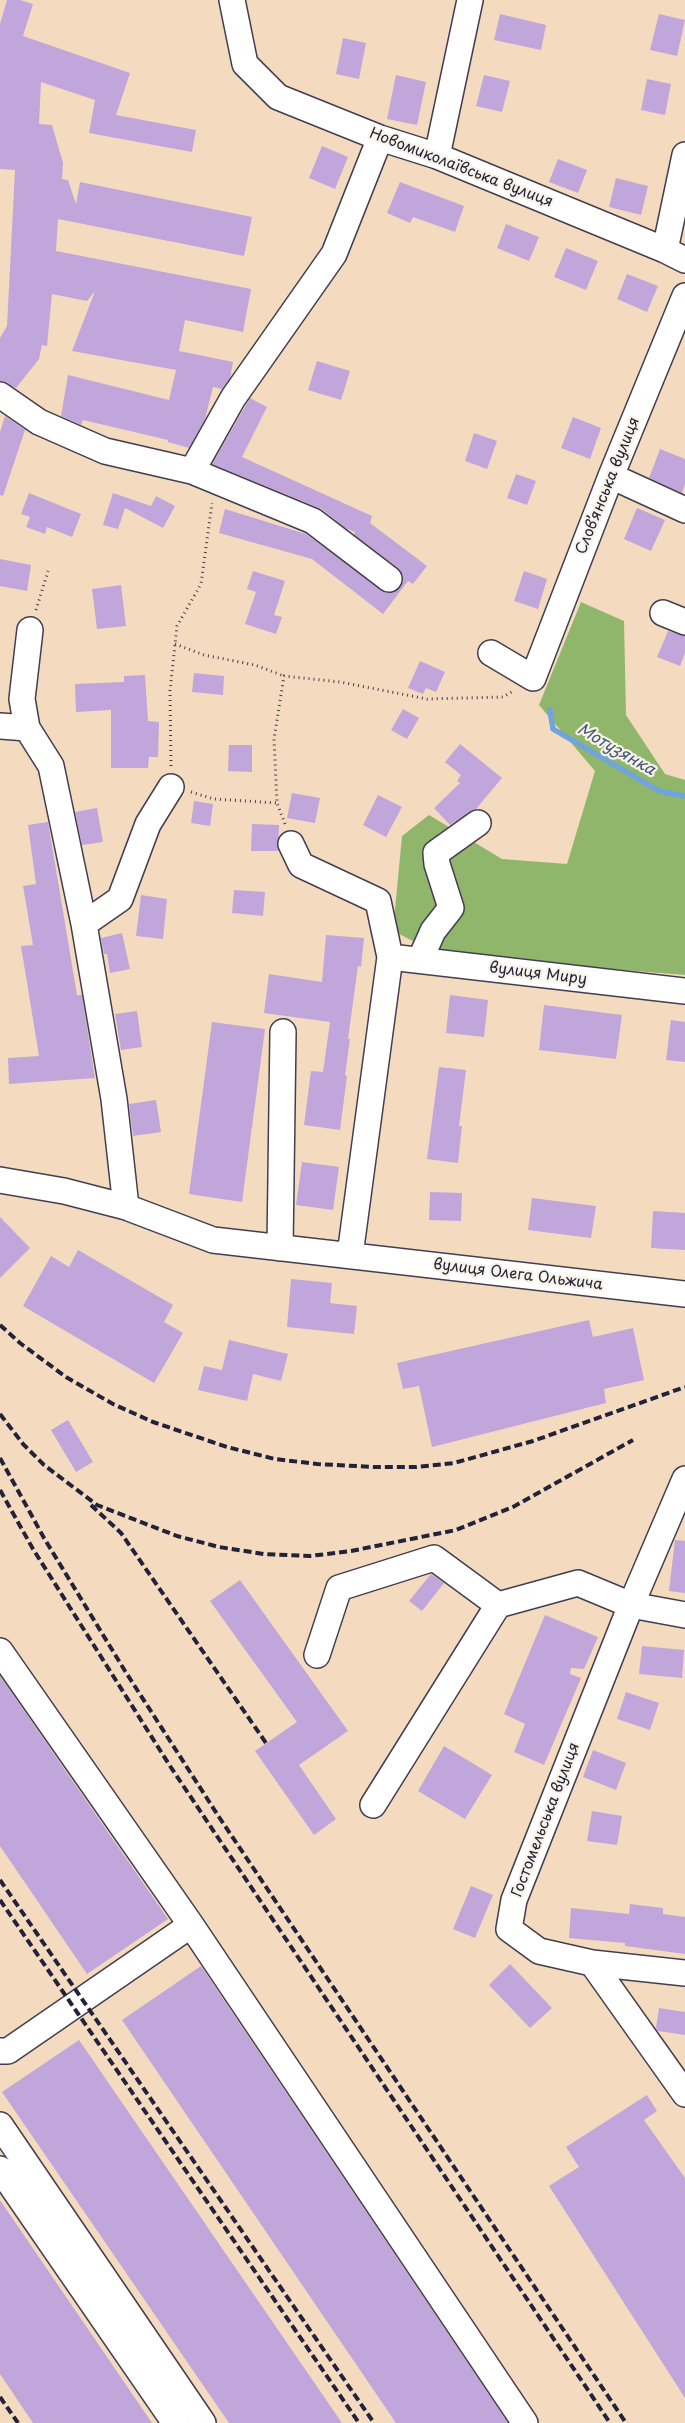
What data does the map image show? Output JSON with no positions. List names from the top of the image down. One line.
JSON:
{"streets":{"street":["Новомиколаївська вулиця","Словʼянська вулиця","вулиця Миру","вулиця Олега Ольжича","Гостомельська вулиця"]},"water":["Мотузянка"]}
